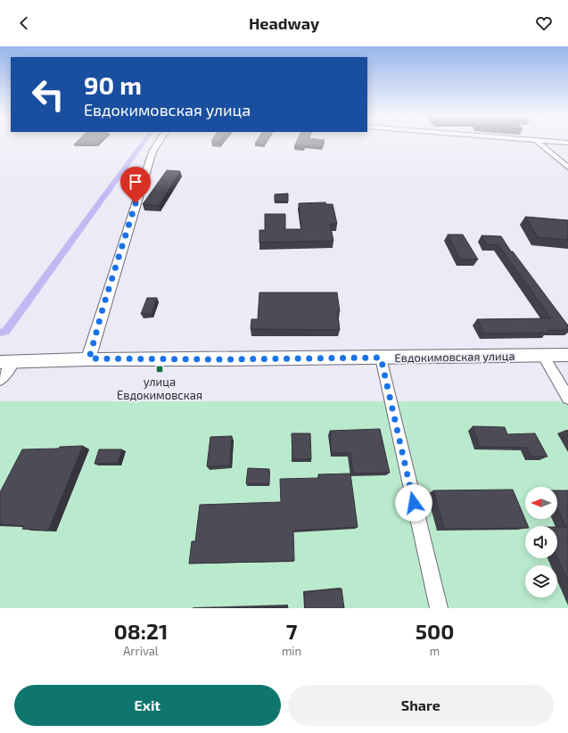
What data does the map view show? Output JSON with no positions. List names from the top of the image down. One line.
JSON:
{"streets":{"main road":["Евдокимовская улица"]},"places":{"transit":["улица Евдокимовская"]},"north":"left","page":{"header":"Headway","turn":["90 m","Евдокимовская улица"],"eta":["08:21","Arrival","7","min","500","m"],"buttons":["Exit","Share"]}}
